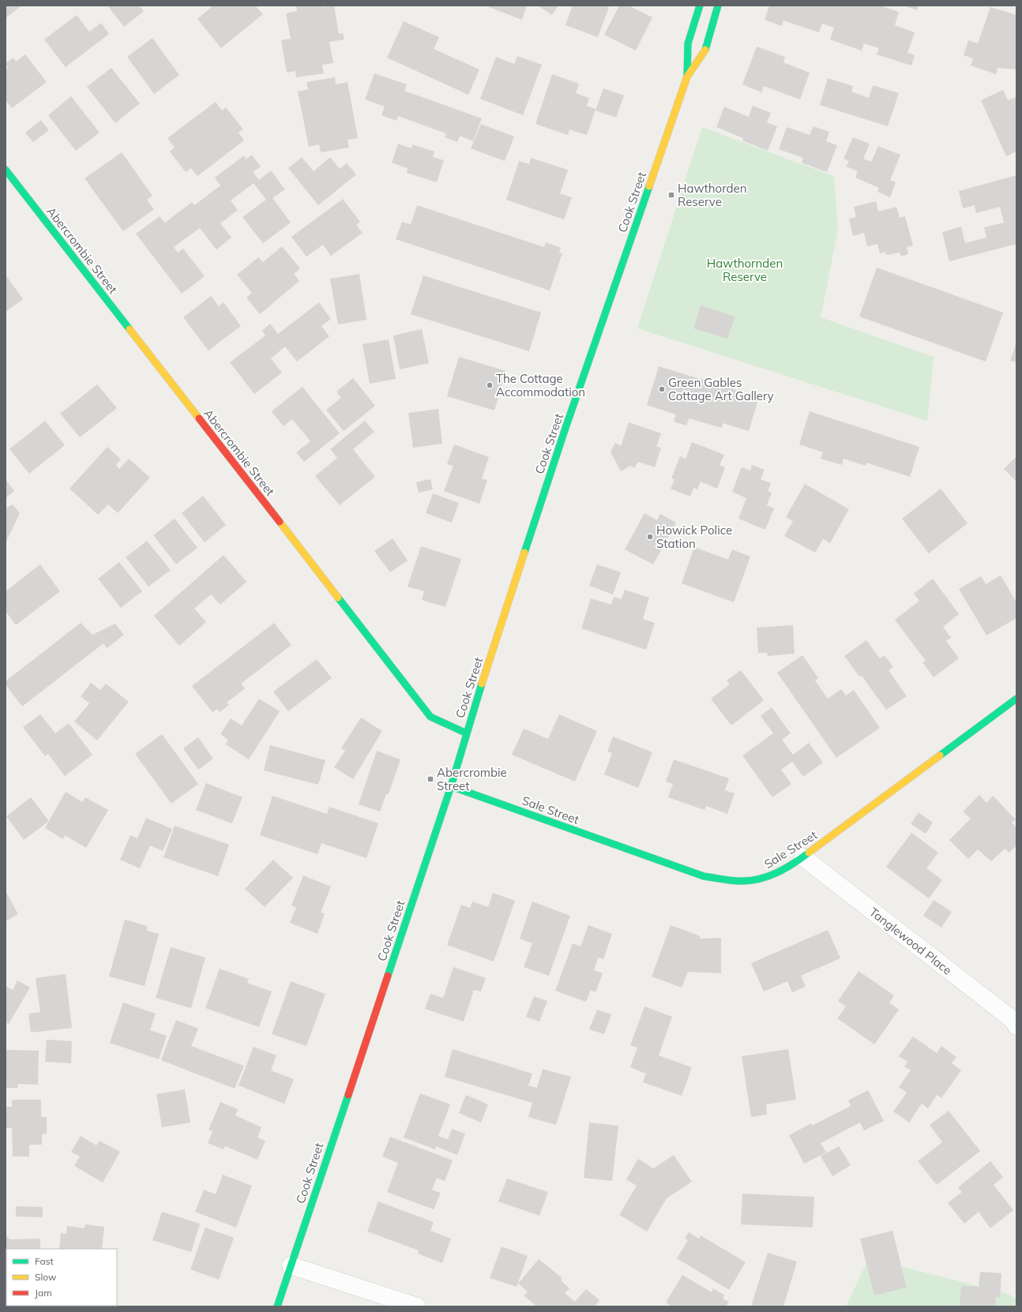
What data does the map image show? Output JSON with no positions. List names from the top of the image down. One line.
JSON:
{"streets":{"main road":["Cook Street","Abercrombie Street","Sale Street"],"street":["Tanglewood Place"]},"crossings":[["Cook Street","Abercrombie Street"],["Cook Street","Sale Street"],["Sale Street","Tanglewood Place"]],"parks":["Hawthornden Reserve"],"places":{"transit":["Hawthorden Reserve","Abercrombie Street"],"other":["The Cottage Accommodation","Green Gables Cottage Art Gallery","Howick Police Station"]},"legend":["Fast","Slow","Jam"]}
